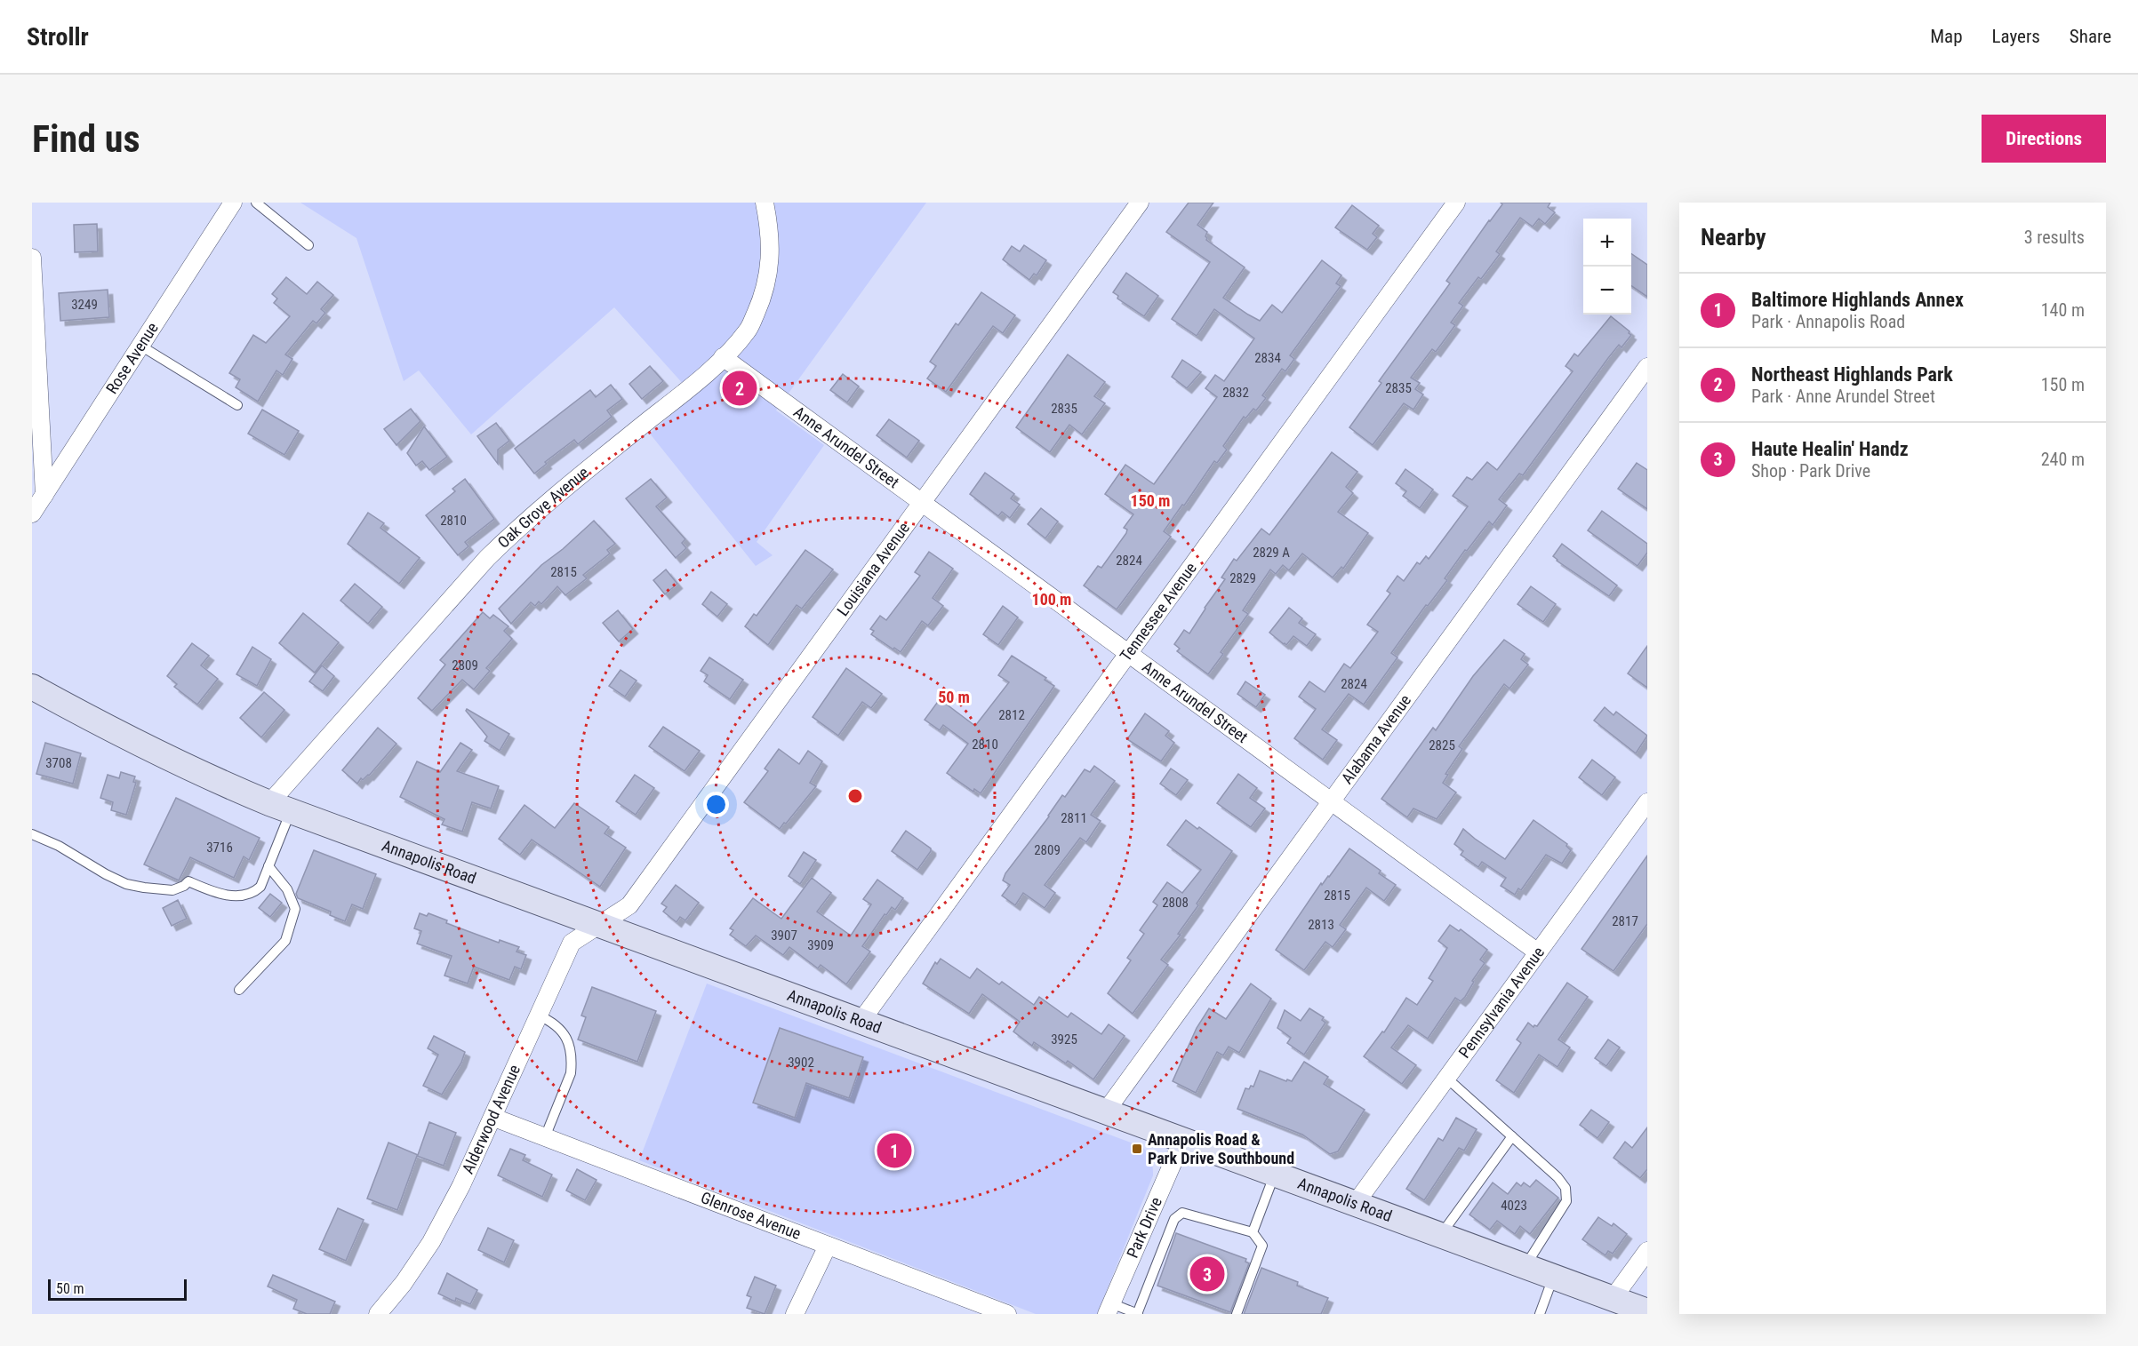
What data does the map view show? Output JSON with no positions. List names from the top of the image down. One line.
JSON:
{"streets":{"main road":["Annapolis Road"],"street":["Rose Avenue","Anne Arundel Street","Oak Grove Avenue","Louisiana Avenue","Tennessee Avenue","Alabama Avenue","Pennsylvania Avenue","Alderwood Avenue","Glenrose Avenue","Park Drive"]},"crossings":[["Anne Arundel Street","Oak Grove Avenue"],["Anne Arundel Street","Louisiana Avenue"],["Anne Arundel Street","Tennessee Avenue"],["Anne Arundel Street","Alabama Avenue"],["Anne Arundel Street","Pennsylvania Avenue"],["Oak Grove Avenue","Annapolis Road"],["Louisiana Avenue","Annapolis Road"],["Louisiana Avenue","Alderwood Avenue"],["Tennessee Avenue","Annapolis Road"],["Alabama Avenue","Annapolis Road"],["Annapolis Road","Pennsylvania Avenue"],["Annapolis Road","Alderwood Avenue"],["Annapolis Road","Park Drive"],["Alderwood Avenue","Glenrose Avenue"]],"places":{"transit":["Annapolis Road & Park Drive Southbound"]},"house_numbers":["3249","2834","2835","2832","2835","2810","2829 A","2824","2815","2829","2809","2824","2812","2810","2825","3708","2811","3716","2809","2815","2808","2817","2813","3907","3909","3925","3902","4023"],"scale_bar":"50 m","page":{"header":"Strollr","nav":["Map","Layers","Share"],"buttons":"Directions","title":"Find us","heading":["Nearby","3 results"],"map_buttons":["+","−"],"list":[{"mark":"1","name":"Baltimore Highlands Annex","note":"Park · Annapolis Road","value":"140 m"},{"mark":"2","name":"Northeast Highlands Park","note":"Park · Anne Arundel Street","value":"150 m"},{"mark":"3","name":"Haute Healin' Handz","note":"Shop · Park Drive","value":"240 m"}],"pins":["2","1","3"],"scale":"50 m"},"rings":["150 m","100 m","50 m"]}
